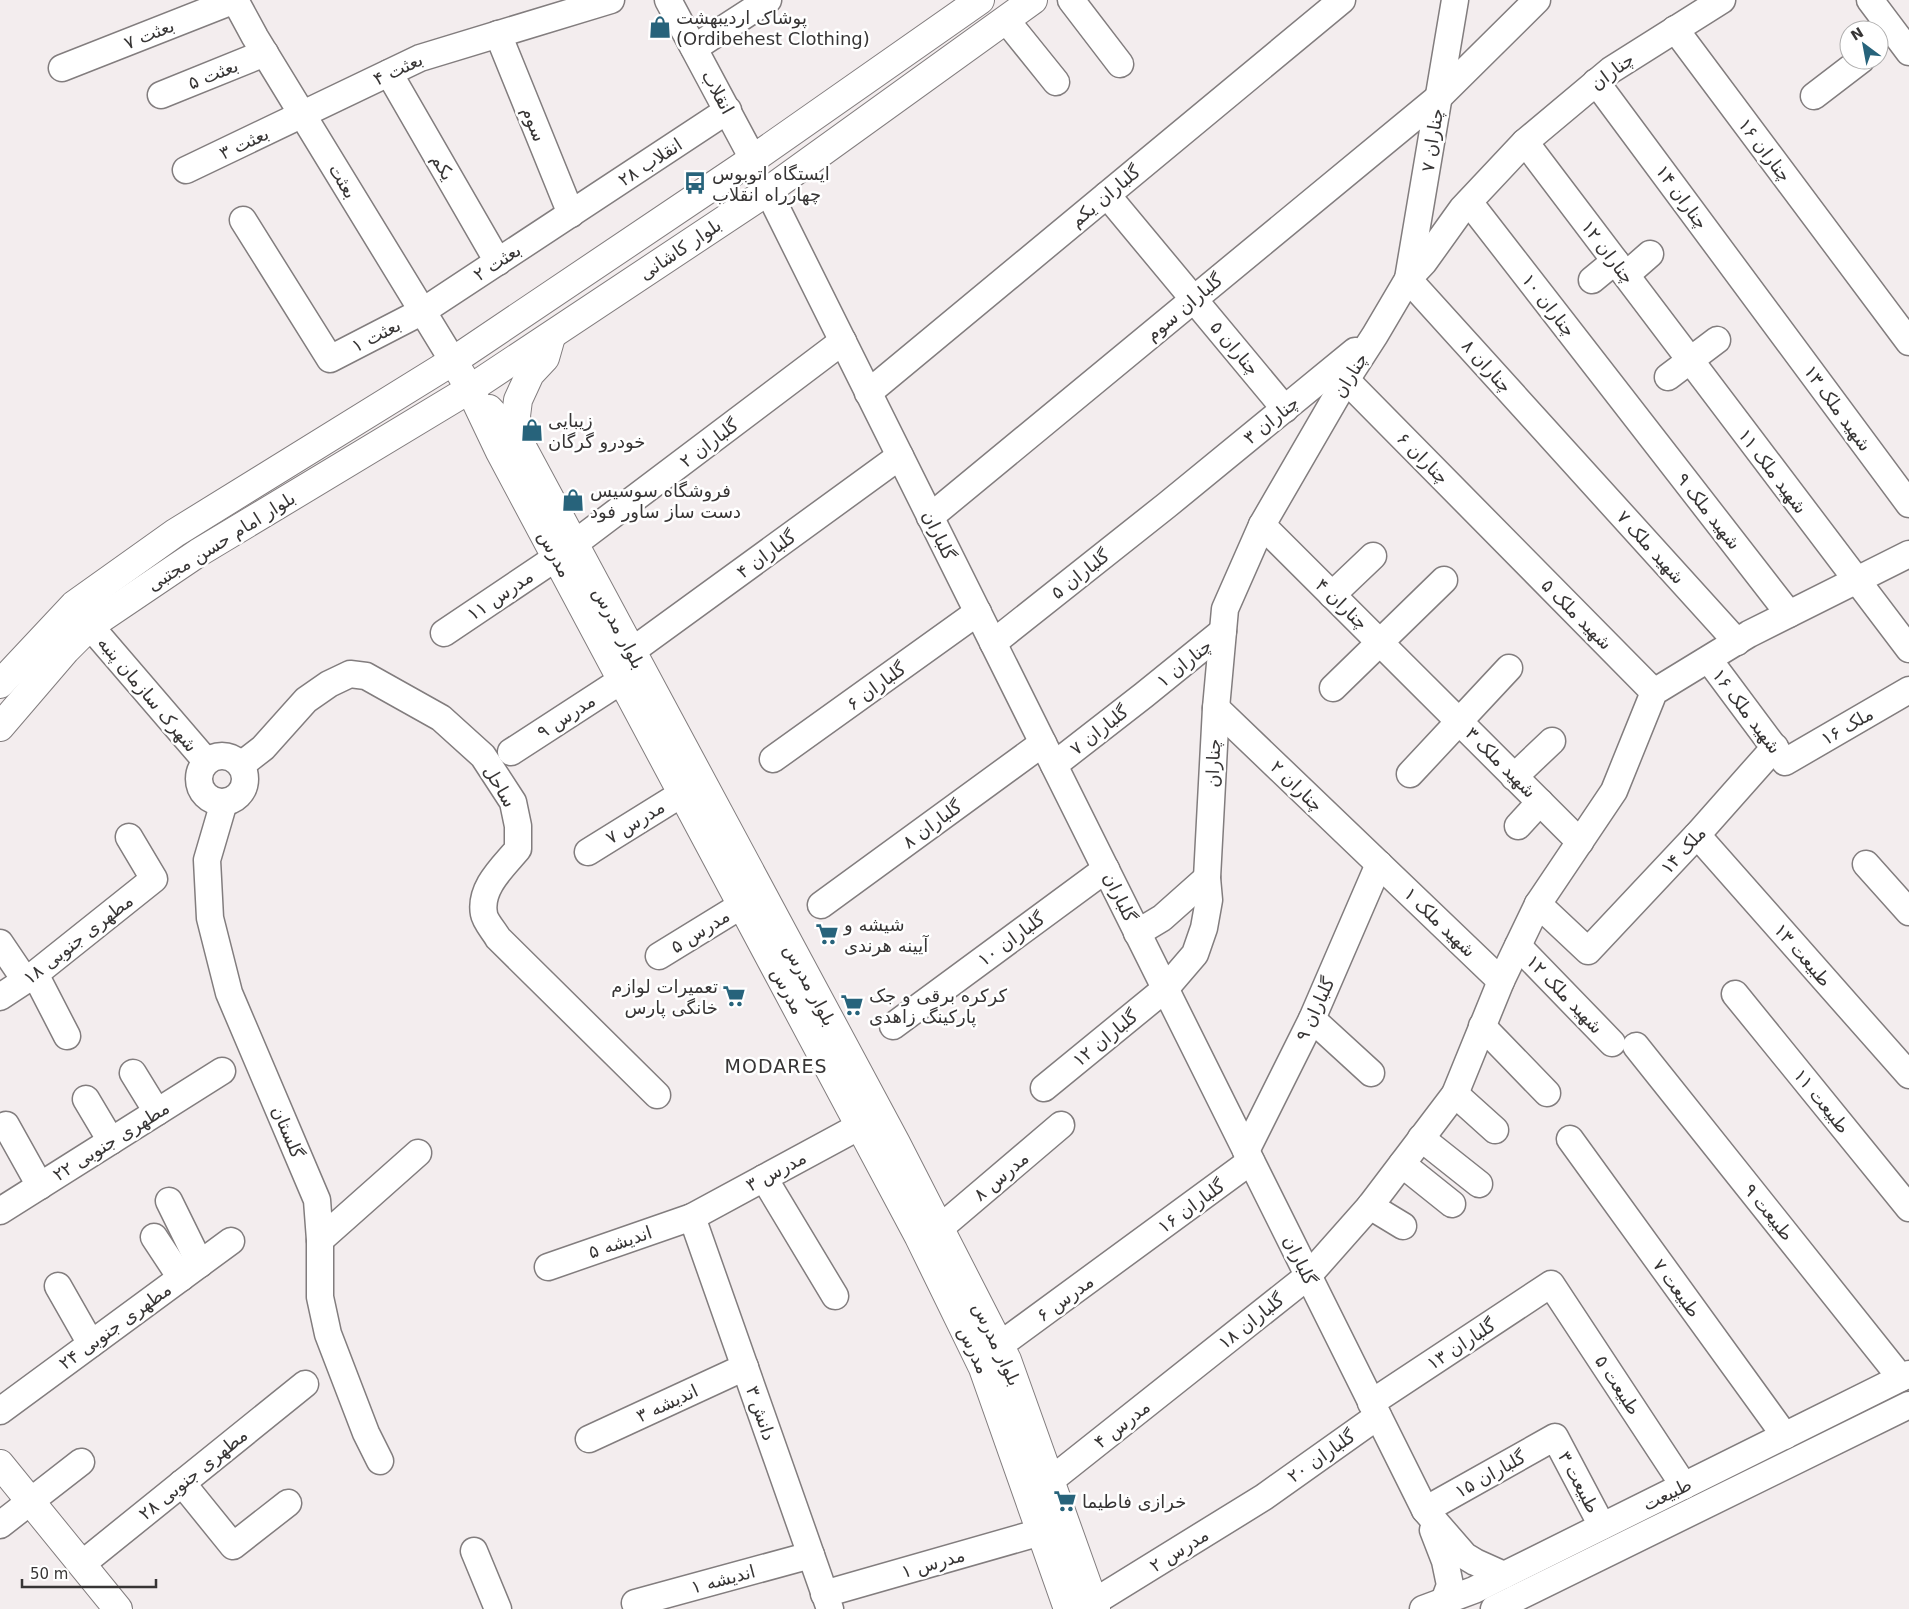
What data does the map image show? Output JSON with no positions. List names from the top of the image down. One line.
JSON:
{"streets":{"main road":["بلوار کاشانی","بلوار امام حسن مجتبی","مدرس","بلوار مدرس"],"street":["۷ بعثت","۴ بعثت","چناران","۵ بعثت","انقلاب","سوم","چناران ۷","۳ بعثت","چناران ۱۶","۲۸ انقلاب","یکم","بعثت","گلباران یکم","چناران ۱۴","چناران ۱۲","۲ بعثت","چناران ۱۰","گلباران سوم","۱ بعثت","۵ چناران","چناران ۸","شهید ملک ۱۳","چناران ۳","گلباران ۲","چناران ۶","شهید ملک ۱۱","شهید ملک ۹","گلباران","شهید ملک ۷","گلباران ۴","گلباران ۵","مدرس ۱۱","۴ چناران","شهید ملک ۵","چناران ۱","گلباران ۶","شهرک سازمان پنبه","شهید ملک ۱۶","مدرس ۹","ملک ۱۶","۷ گلباران","۳ شهید ملک","ساحل","۲ چناران","مدرس ۷","گلباران ۸","ملک ۱۴","۱ شهید ملک","مدرس ۵","۱۸ مطهری جنوبی","گلباران ۱۰","طبیعت ۱۳","۱۲ شهید ملک","۹ گلباران","گلباران ۱۲","طبیعت ۱۱","گلستان","مطهری جنوبی ۲۲","مدرس ۳","مدرس ۸","گلباران ۱۶","طبیعت ۹","اندیشه ۵","طبیعت ۷","مدرس ۶","گلباران ۱۸","مطهری جنوبی ۲۴","۱۳ گلباران","۵ طبیعت","اندیشه ۳","دانش ۳","مدرس ۴","گلباران ۲۰","۲۸ مطهری جنوبی","گلباران ۱۵","طبیعت ۳","طبیعت","مدرس ۲","مدرس ۱","اندیشه ۱"]},"crossings":[["۷ بعثت","بعثت"],["۴ بعثت","سوم"],["۴ بعثت","۳ بعثت"],["۴ بعثت","یکم"],["۴ بعثت","بعثت"],["چناران","چناران ۷"],["چناران","چناران ۱۶"],["چناران","چناران ۱۴"],["چناران","چناران ۱۲"],["چناران","چناران ۱۰"],["چناران","چناران ۸"],["چناران","چناران ۳"],["چناران","چناران ۶"],["چناران","گلباران"],["چناران","۴ چناران"],["چناران","چناران ۱"],["چناران","۲ چناران"],["چناران","گلباران ۱۲"],["۵ بعثت","بعثت"],["انقلاب","۲۸ انقلاب"],["انقلاب","بلوار کاشانی"],["سوم","۲۸ انقلاب"],["سوم","۲ بعثت"],["چناران ۷","گلباران سوم"],["چناران ۷","چناران ۸"],["۳ بعثت","بعثت"],["۲۸ انقلاب","۲ بعثت"],["یکم","۲ بعثت"],["بعثت","بلوار کاشانی"],["بعثت","۲ بعثت"],["بعثت","۱ بعثت"],["بعثت","بلوار امام حسن مجتبی"],["گلباران یکم","۵ چناران"],["گلباران یکم","گلباران"],["چناران ۱۴","شهید ملک ۱۳"],["بلوار کاشانی","گلباران"],["بلوار کاشانی","بلوار امام حسن مجتبی"],["بلوار کاشانی","مدرس"],["بلوار کاشانی","بلوار مدرس"],["چناران ۱۲","شهید ملک ۱۱"],["۲ بعثت","۱ بعثت"],["چناران ۱۰","شهید ملک ۹"],["گلباران سوم","۵ چناران"],["گلباران سوم","گلباران"],["۵ چناران","چناران ۳"],["چناران ۸","شهید ملک ۷"],["چناران ۳","گلباران ۵"],["گلباران ۲","گلباران"],["گلباران ۲","مدرس"],["گلباران ۲","مدرس ۱۱"],["گلباران ۲","بلوار مدرس"],["چناران ۶","شهید ملک ۵"],["گلباران","گلباران ۴"],["گلباران","گلباران ۵"],["گلباران","گلباران ۶"],["گلباران","۷ گلباران"],["گلباران","گلباران ۸"],["گلباران","گلباران ۱۰"],["گلباران","۹ گلباران"],["گلباران","گلباران ۱۲"],["گلباران","گلباران ۱۶"],["گلباران","گلباران ۱۸"],["گلباران","۱۳ گلباران"],["گلباران","گلباران ۲۰"],["گلباران","گلباران ۱۵"],["گلباران","طبیعت"],["بلوار امام حسن مجتبی","مدرس"],["بلوار امام حسن مجتبی","بلوار مدرس"],["بلوار امام حسن مجتبی","شهرک سازمان پنبه"],["مدرس","مدرس ۱۱"],["مدرس","بلوار مدرس"],["مدرس","مدرس ۹"],["مدرس","مدرس ۷"],["مدرس","مدرس ۵"],["مدرس","مدرس ۳"],["مدرس","مدرس ۱"],["گلباران ۴","بلوار مدرس"],["مدرس ۱۱","بلوار مدرس"],["۴ چناران","۳ شهید ملک"],["شهید ملک ۵","گلباران ۱۸"],["بلوار مدرس","مدرس ۸"],["بلوار مدرس","مدرس ۶"],["بلوار مدرس","مدرس ۴"],["بلوار مدرس","مدرس ۲"],["چناران ۱","۷ گلباران"],["شهرک سازمان پنبه","ساحل"],["شهرک سازمان پنبه","گلستان"],["شهید ملک ۱۶","ملک ۱۶"],["شهید ملک ۱۶","ملک ۱۴"],["ملک ۱۶","ملک ۱۴"],["۷ گلباران","گلباران ۸"],["۳ شهید ملک","گلباران ۱۸"],["ساحل","گلستان"],["۲ چناران","۱ شهید ملک"],["۲ چناران","۹ گلباران"],["ملک ۱۴","طبیعت ۱۳"],["ملک ۱۴","گلباران ۱۸"],["۱ شهید ملک","۹ گلباران"],["۱ شهید ملک","گلباران ۱۸"],["۱۲ شهید ملک","طبیعت ۹"],["۱۲ شهید ملک","گلباران ۱۸"],["۹ گلباران","گلباران ۱۶"],["مدرس ۳","اندیشه ۵"],["مدرس ۳","دانش ۳"],["گلباران ۱۶","مدرس ۶"],["طبیعت ۹","طبیعت"],["اندیشه ۵","دانش ۳"],["طبیعت ۷","طبیعت"],["گلباران ۱۸","مدرس ۴"],["۱۳ گلباران","۵ طبیعت"],["۱۳ گلباران","گلباران ۲۰"],["۵ طبیعت","طبیعت"],["اندیشه ۳","دانش ۳"],["دانش ۳","مدرس ۱"],["دانش ۳","اندیشه ۱"],["گلباران ۲۰","مدرس ۲"],["گلباران ۱۵","طبیعت ۳"],["طبیعت ۳","طبیعت"]],"districts":["MODARES"],"places":{"shop":["پوشاک اردیبهشت (Ordibehest Clothing)","زیبایی خودرو گرگان","فروشگاه سوسیس دست ساز ساور فود"],"bus stop":["ایستگاه اتوبوس چهارراه انقلاب"],"supermarket":["شیشه و آیینه هرندی","تعمیرات لوازم خانگی پارس","کرکره برقی و جک پارکینگ زاهدی","خرازی فاطیما"]},"scale_bar":"50 m","north":"top left"}
